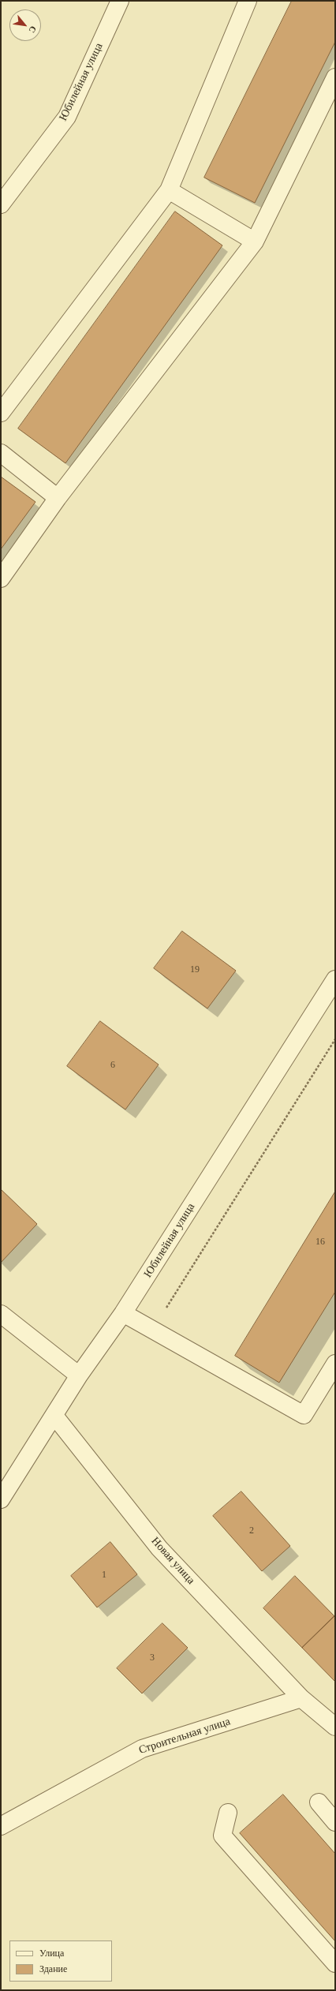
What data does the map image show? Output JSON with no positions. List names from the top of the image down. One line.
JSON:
{"streets":{"street":["Юбилейная улица","Новая улица","Строительная улица"]},"crossings":[["Юбилейная улица","Новая улица"],["Новая улица","Строительная улица"]],"house_numbers":["19","6","16","2","1","3"],"legend":["Улица","Здание"],"north":"bottom right"}
